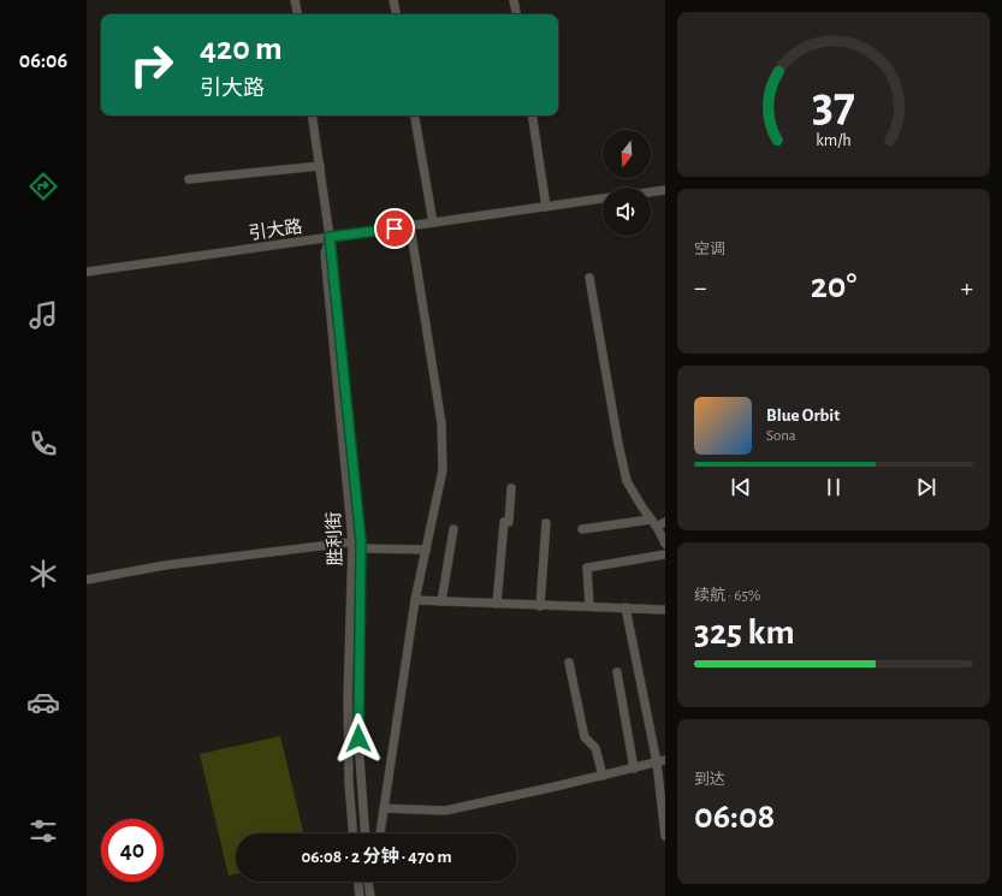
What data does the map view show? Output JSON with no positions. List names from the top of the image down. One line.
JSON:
{"streets":{"street":["引大路","胜利街"]},"crossings":[["引大路","胜利街"]],"north":"bottom","page":{"tabs":"06:06","turn":["420 m","引大路"],"tile":["空调",["续航 · 65%","325 km"],["到达","06:08"]],"heat":["−","20°","+"],"song":["Blue Orbit","Sona"],"limit":"40","trip":"06:08 · 2 分钟 · 470 m","gauge":["37","km/h"]}}
